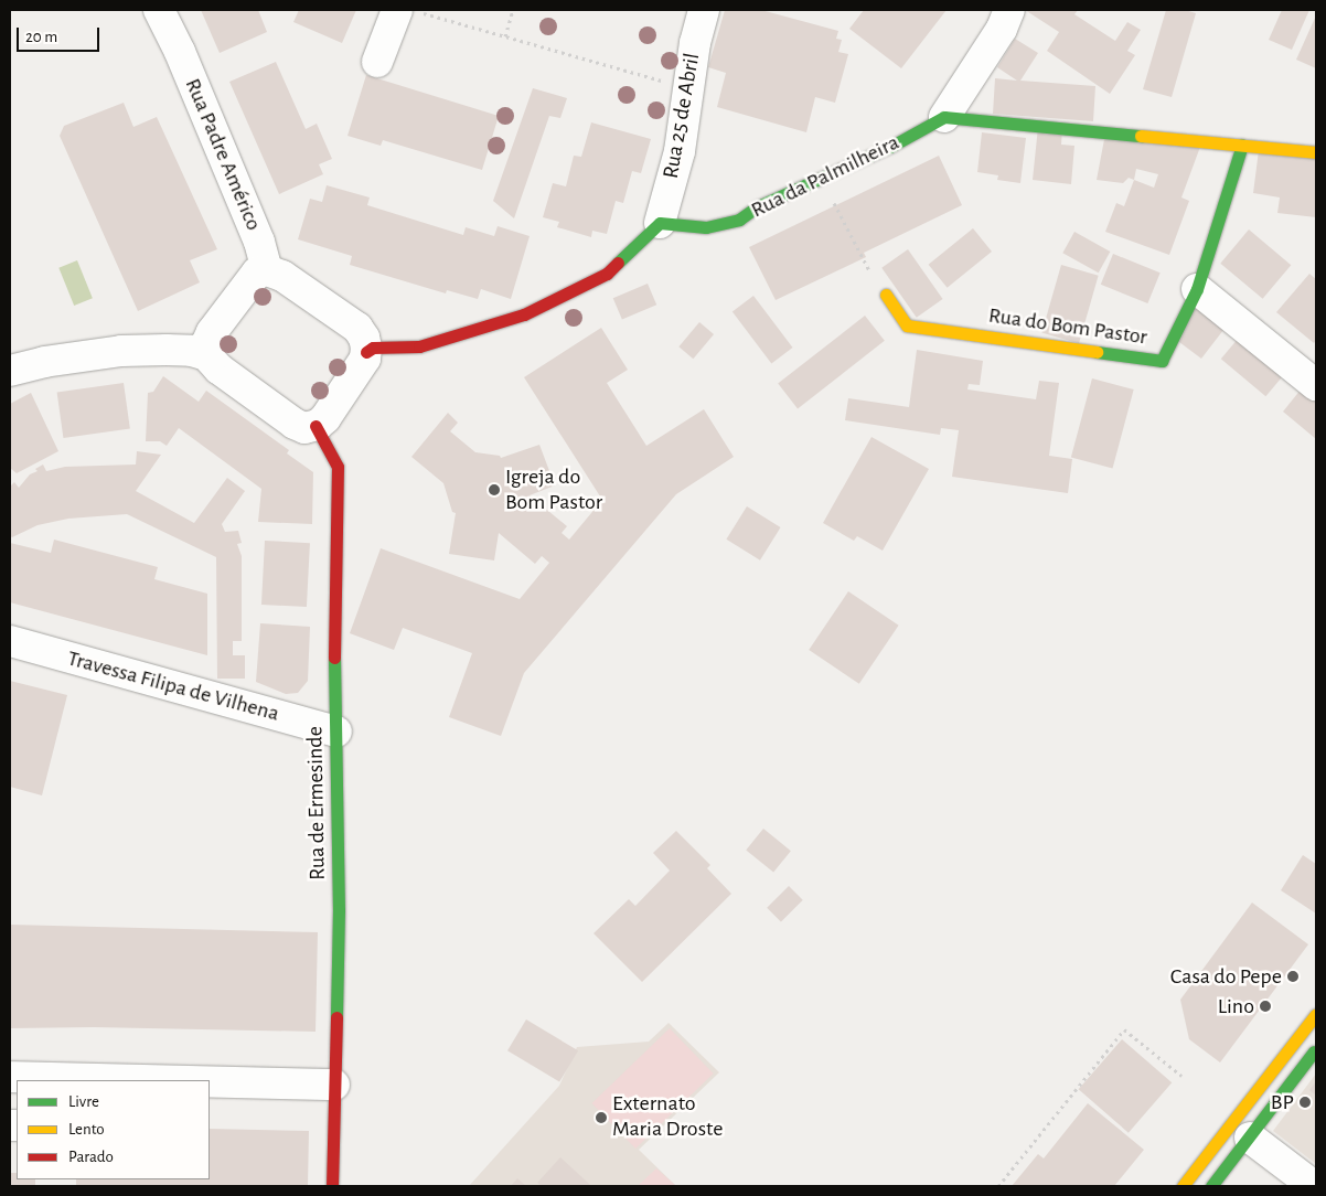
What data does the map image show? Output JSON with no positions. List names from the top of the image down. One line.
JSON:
{"streets":{"street":["Rua 25 de Abril","Rua Padre Américo","Rua da Palmilheira","Rua do Bom Pastor","Travessa Filipa de Vilhena","Rua de Ermesinde"]},"crossings":[["Rua 25 de Abril","Rua da Palmilheira"],["Rua Padre Américo","Rua de Ermesinde"],["Travessa Filipa de Vilhena","Rua de Ermesinde"]],"places":["Igreja do Bom Pastor","Casa do Pepe","Lino","BP","Externato Maria Droste"],"legend":["Livre","Lento","Parado"],"scale_bar":"20 m"}
